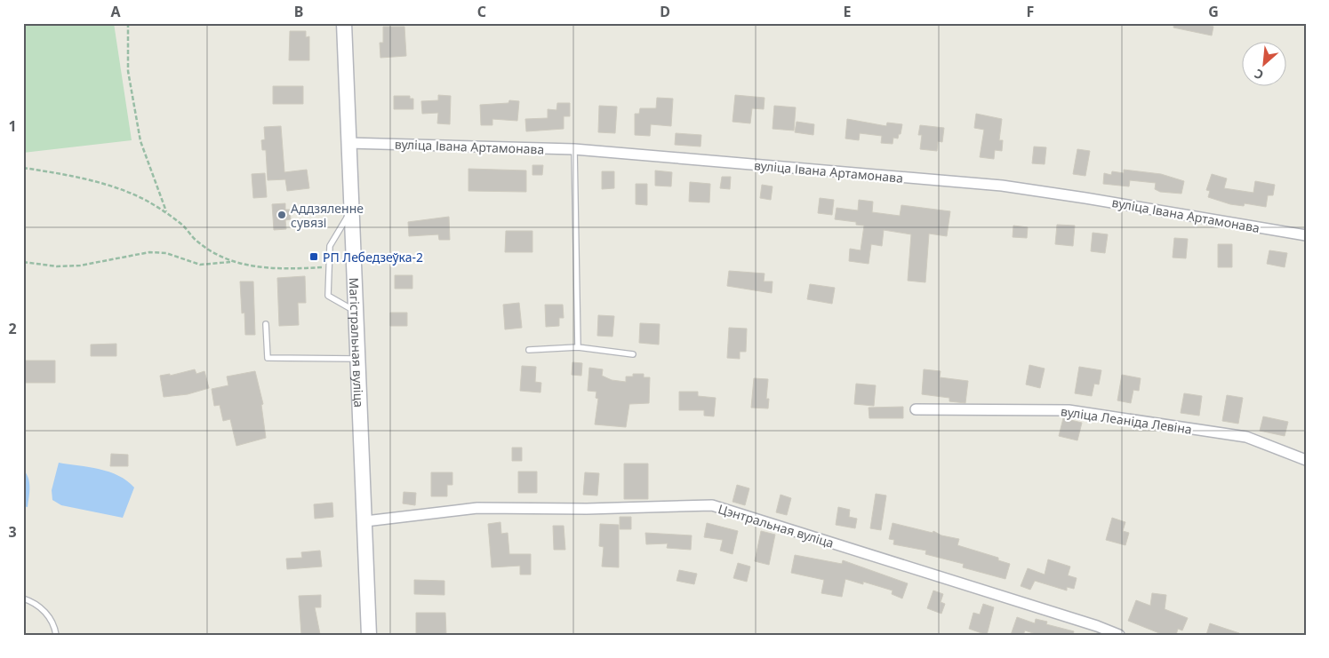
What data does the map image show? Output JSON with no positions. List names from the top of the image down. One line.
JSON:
{"streets":{"main road":["Магістральная вуліца"],"street":["вуліца Івана Артамонава","вуліца Леаніда Левіна","Цэнтральная вуліца"]},"crossings":[["вуліца Івана Артамонава","Магістральная вуліца"],["Магістральная вуліца","Цэнтральная вуліца"]],"places":{"other":["Аддзяленне сувязі"],"transit":["РП Лебедзеўка-2"]},"north":"bottom left","grid":{"columns":["A","B","C","D","E","F","G"],"rows":["1","2","3"]}}
